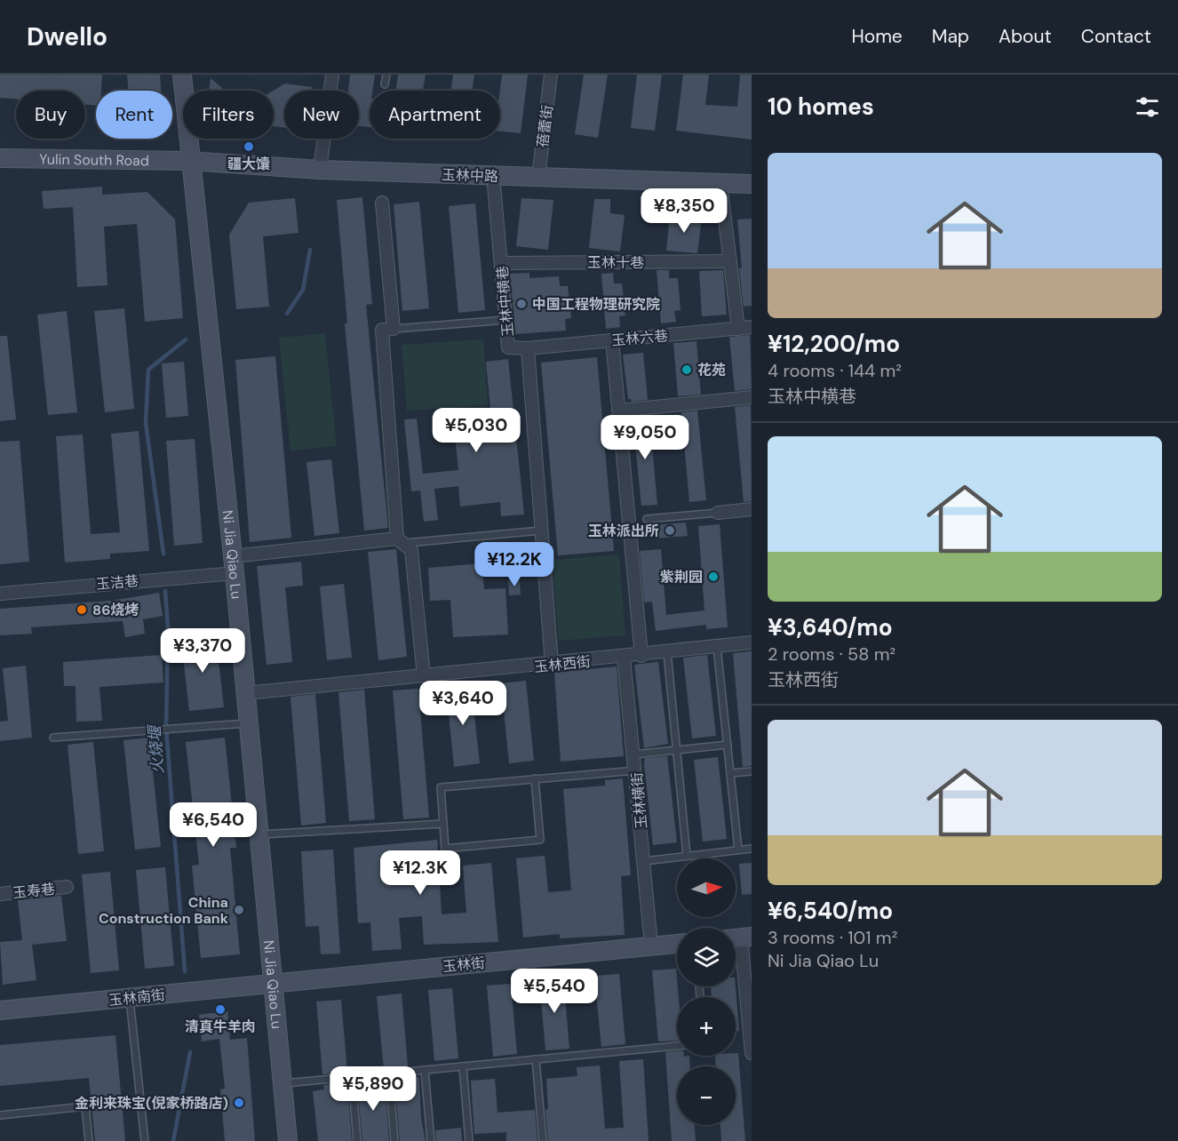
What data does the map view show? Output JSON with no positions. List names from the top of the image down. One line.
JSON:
{"streets":{"main road":["Yulin South Road","玉林中路","Ni Jia Qiao Lu","玉林街","玉林南街"],"street":["蓓蕾街","玉林十巷","玉林中横巷","玉林六巷","玉洁巷","玉林西街","玉林横街","玉寿巷"]},"crossings":[["蓓蕾街","玉林中路"],["Yulin South Road","玉林中路"],["Yulin South Road","Ni Jia Qiao Lu"],["玉林中路","玉林中横巷"],["玉林中路","Ni Jia Qiao Lu"],["玉林十巷","玉林中横巷"],["玉林中横巷","玉林六巷"],["玉林中横巷","玉林西街"],["Ni Jia Qiao Lu","玉洁巷"],["Ni Jia Qiao Lu","玉林西街"],["Ni Jia Qiao Lu","玉林街"],["Ni Jia Qiao Lu","玉林南街"],["玉林西街","玉林横街"],["玉林横街","玉林街"],["玉林街","玉林南街"]],"water":["火烧堰"],"places":["疆大馕","中国工程物理研究院","花苑","玉林派出所","紫荆园","86烧烤","China Construction Bank","清真牛羊肉","金利来珠宝(倪家桥路店)"],"north":"right","page":{"header":"Dwello","nav":["Home","Map","About","Contact"],"heading":"10 homes","chip":["Buy","Rent","Filters","New","Apartment"],"list":[{"name":"¥12,200/mo","note":"4 rooms · 144 m² · 玉林中横巷"},{"name":"¥3,640/mo","note":"2 rooms · 58 m² · 玉林西街"},{"name":"¥6,540/mo","note":"3 rooms · 101 m² · Ni Jia Qiao Lu"}],"price":["¥8,350","¥5,030","¥9,050","¥12.2K","¥3,370","¥3,640","¥6,540","¥12.3K","¥5,540","¥5,890"],"map_buttons":["+","−"]}}
